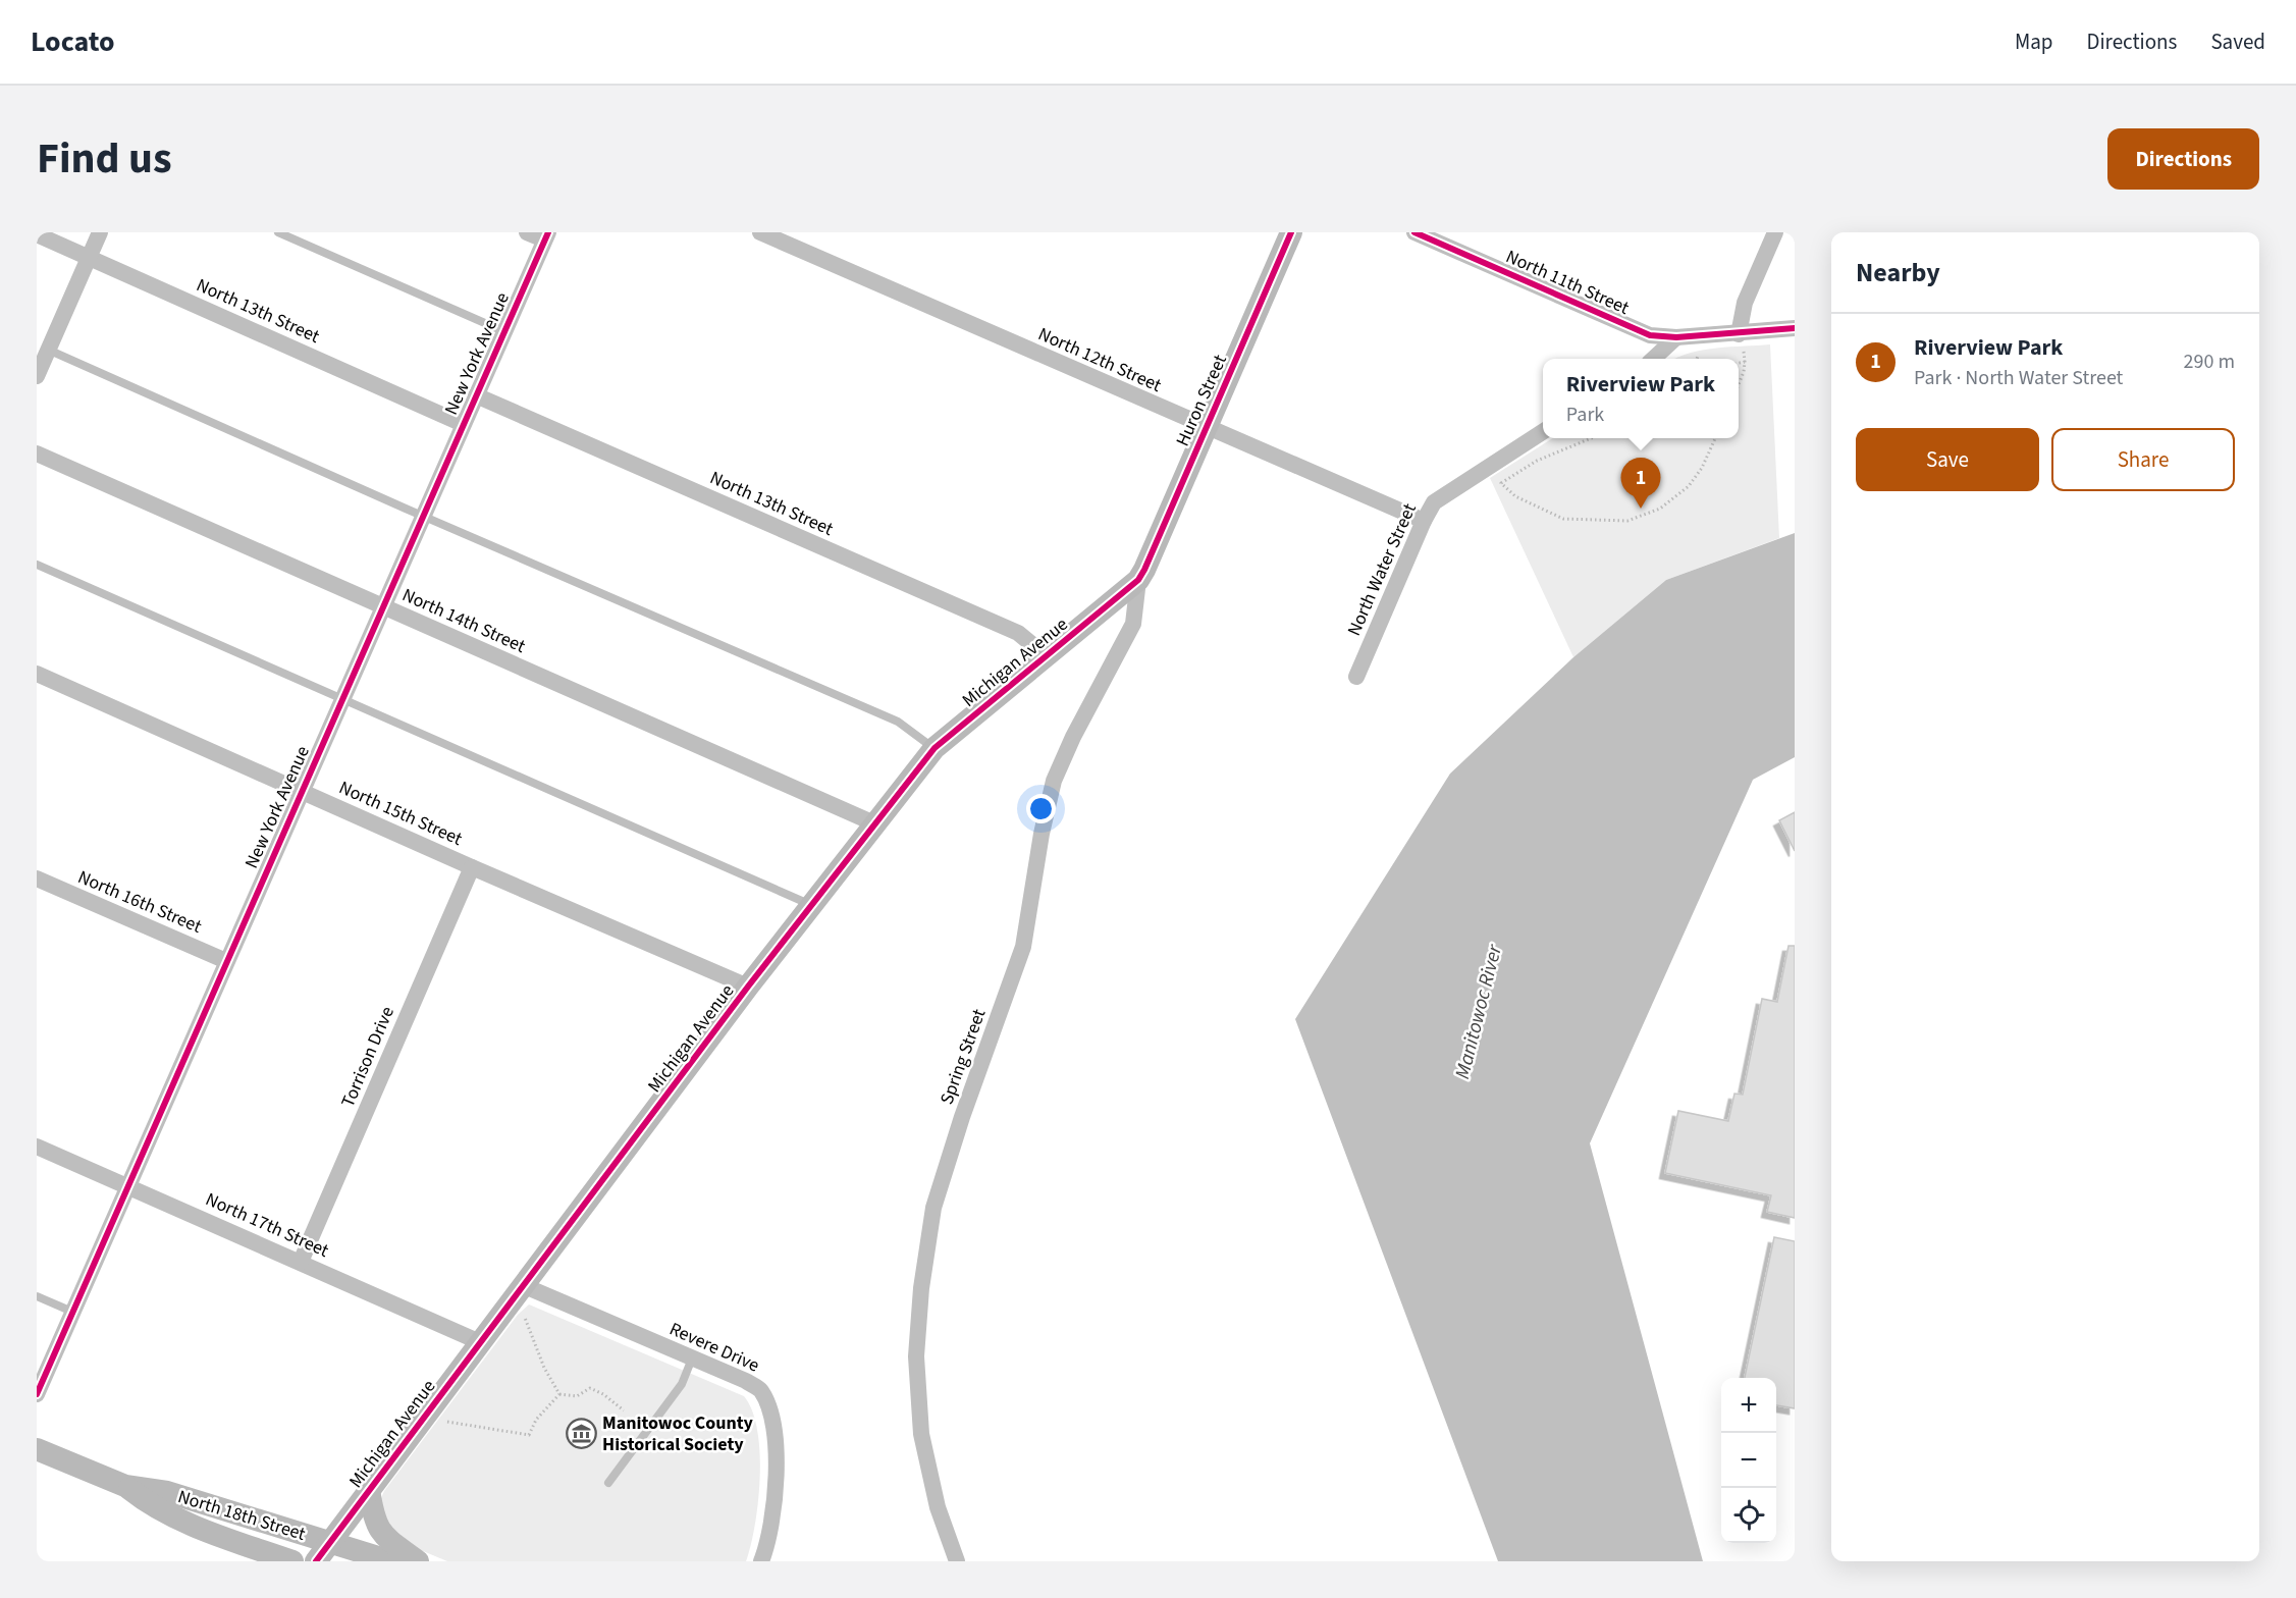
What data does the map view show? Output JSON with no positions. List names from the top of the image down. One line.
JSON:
{"streets":{"street":["North 11th Street","North 13th Street","New York Avenue","North 12th Street","Huron Street","North Water Street","North 14th Street","Michigan Avenue","North 15th Street","North 16th Street","Torrison Drive","Spring Street","North 17th Street","Revere Drive","North 18th Street"]},"crossings":[["North 13th Street","New York Avenue"],["North 13th Street","Michigan Avenue"],["New York Avenue","North 14th Street"],["New York Avenue","North 15th Street"],["New York Avenue","North 16th Street"],["New York Avenue","North 17th Street"],["North 12th Street","Huron Street"],["North 12th Street","North Water Street"],["Huron Street","Michigan Avenue"],["Huron Street","Spring Street"],["North 14th Street","Michigan Avenue"],["Michigan Avenue","North 15th Street"],["Michigan Avenue","Spring Street"],["Michigan Avenue","North 17th Street"],["Michigan Avenue","Revere Drive"],["Michigan Avenue","North 18th Street"],["North 15th Street","Torrison Drive"],["Torrison Drive","North 17th Street"]],"water":["Manitowoc River"],"places":{"museum":["Manitowoc County Historical Society"]},"page":{"header":"Locato","nav":["Map","Directions","Saved"],"title":"Find us","buttons":["Directions",["Save","Share"]],"heading":"Nearby","list":[{"mark":"1","name":"Riverview Park","note":"Park · North Water Street","value":"290 m"}],"popup":["Riverview Park","Park"],"pins":"1","map_buttons":["+","−"]}}
